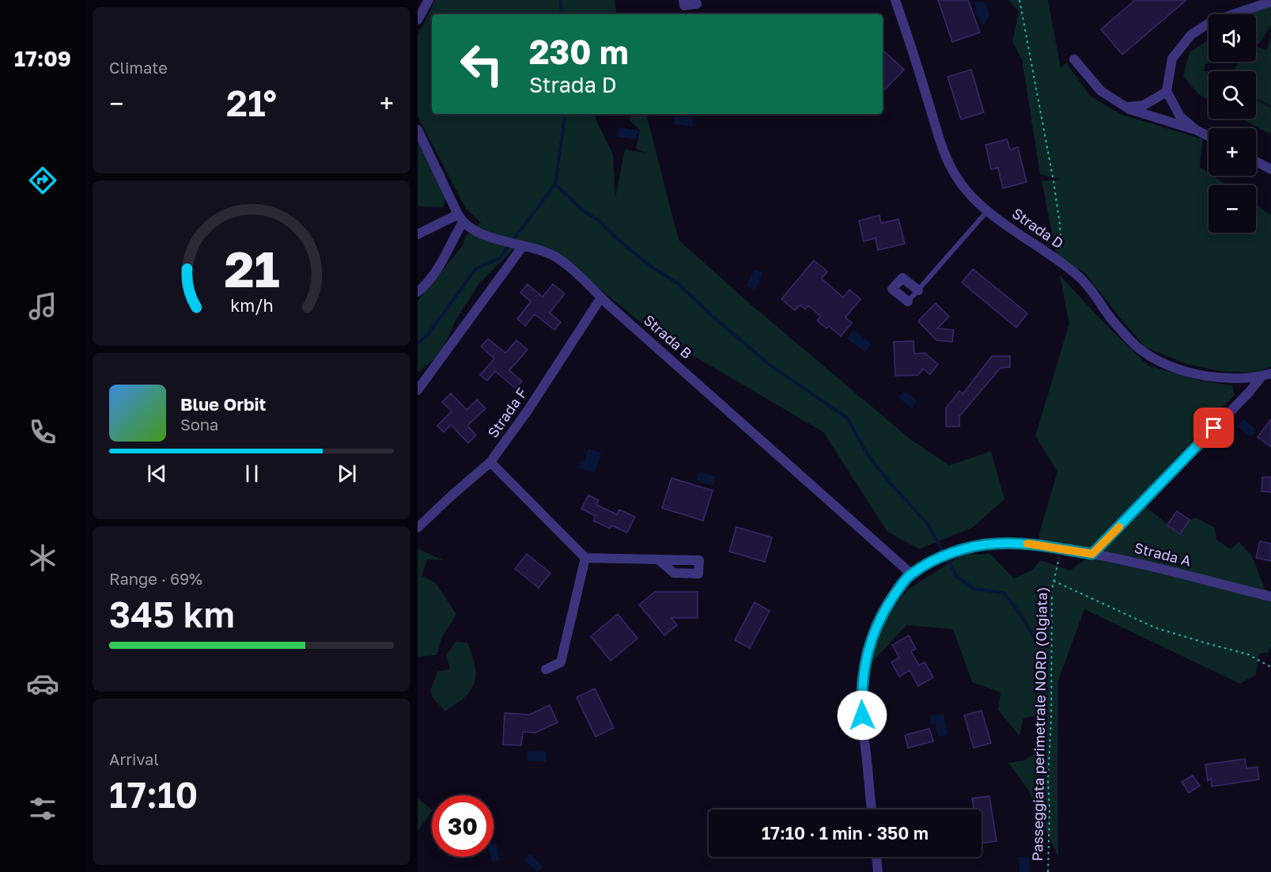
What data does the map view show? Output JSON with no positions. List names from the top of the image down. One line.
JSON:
{"streets":{"street":["Strada D","Strada B","Strada F","Strada A"],"path":["Passeggiata perimetrale NORD (Olgiata)"]},"crossings":[["Strada D","Strada A"],["Strada B","Strada F"],["Strada B","Strada A"],["Strada A","Passeggiata perimetrale NORD (Olgiata)"]],"page":{"tabs":"17:09","tile":["Climate",["Range · 69%","345 km"],["Arrival","17:10"]],"map_buttons":["+","−"],"turn":["230 m","Strada D"],"heat":["−","21°","+"],"song":["Blue Orbit","Sona"],"limit":"30","trip":"17:10 · 1 min · 350 m","gauge":["21","km/h"]}}
